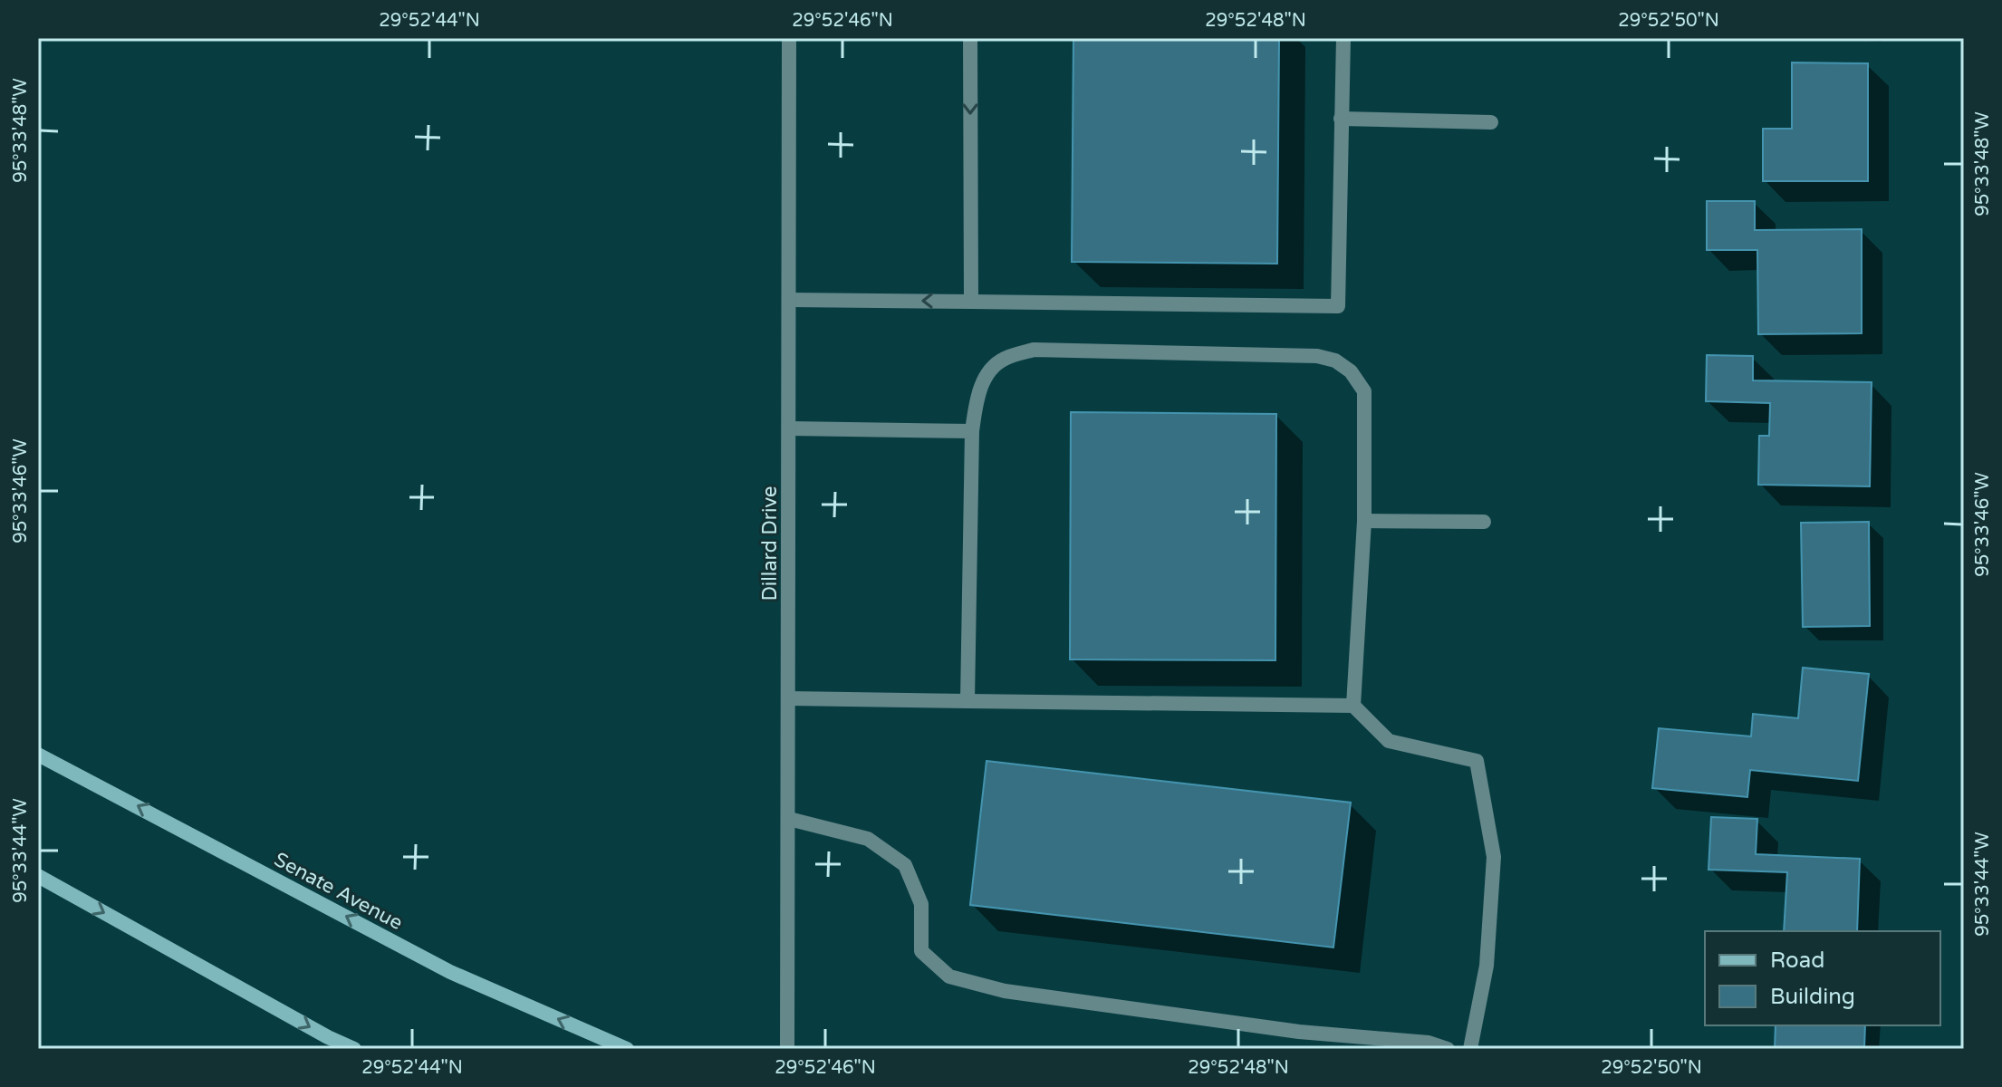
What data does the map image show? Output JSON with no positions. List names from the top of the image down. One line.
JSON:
{"streets":{"street":["Dillard Drive","Senate Avenue"]},"legend":["Road","Building"],"coordinates":["29°52'44\"N","29°52'46\"N","29°52'48\"N","29°52'50\"N","95°33'48\"W","95°33'46\"W","95°33'44\"W"]}
